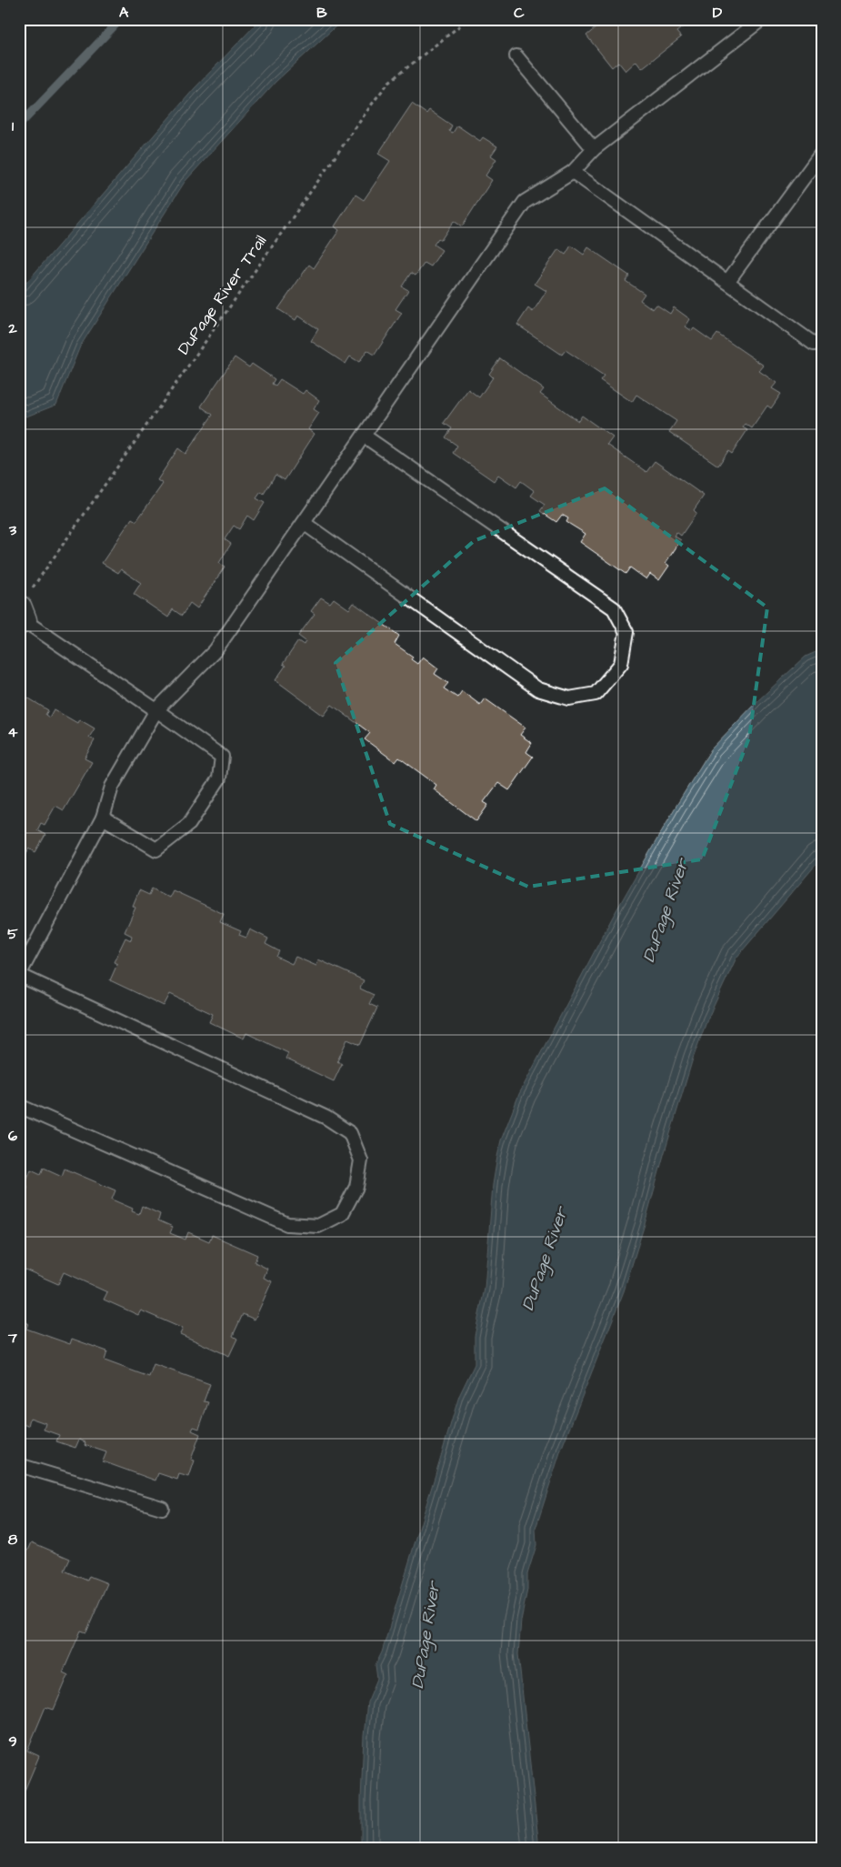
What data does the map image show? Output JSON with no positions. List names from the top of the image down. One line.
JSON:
{"streets":{"path":["DuPage River Trail"]},"water":["DuPage River"],"grid":{"columns":["A","B","C","D"],"rows":["1","2","3","4","5","6","7","8","9"]}}
